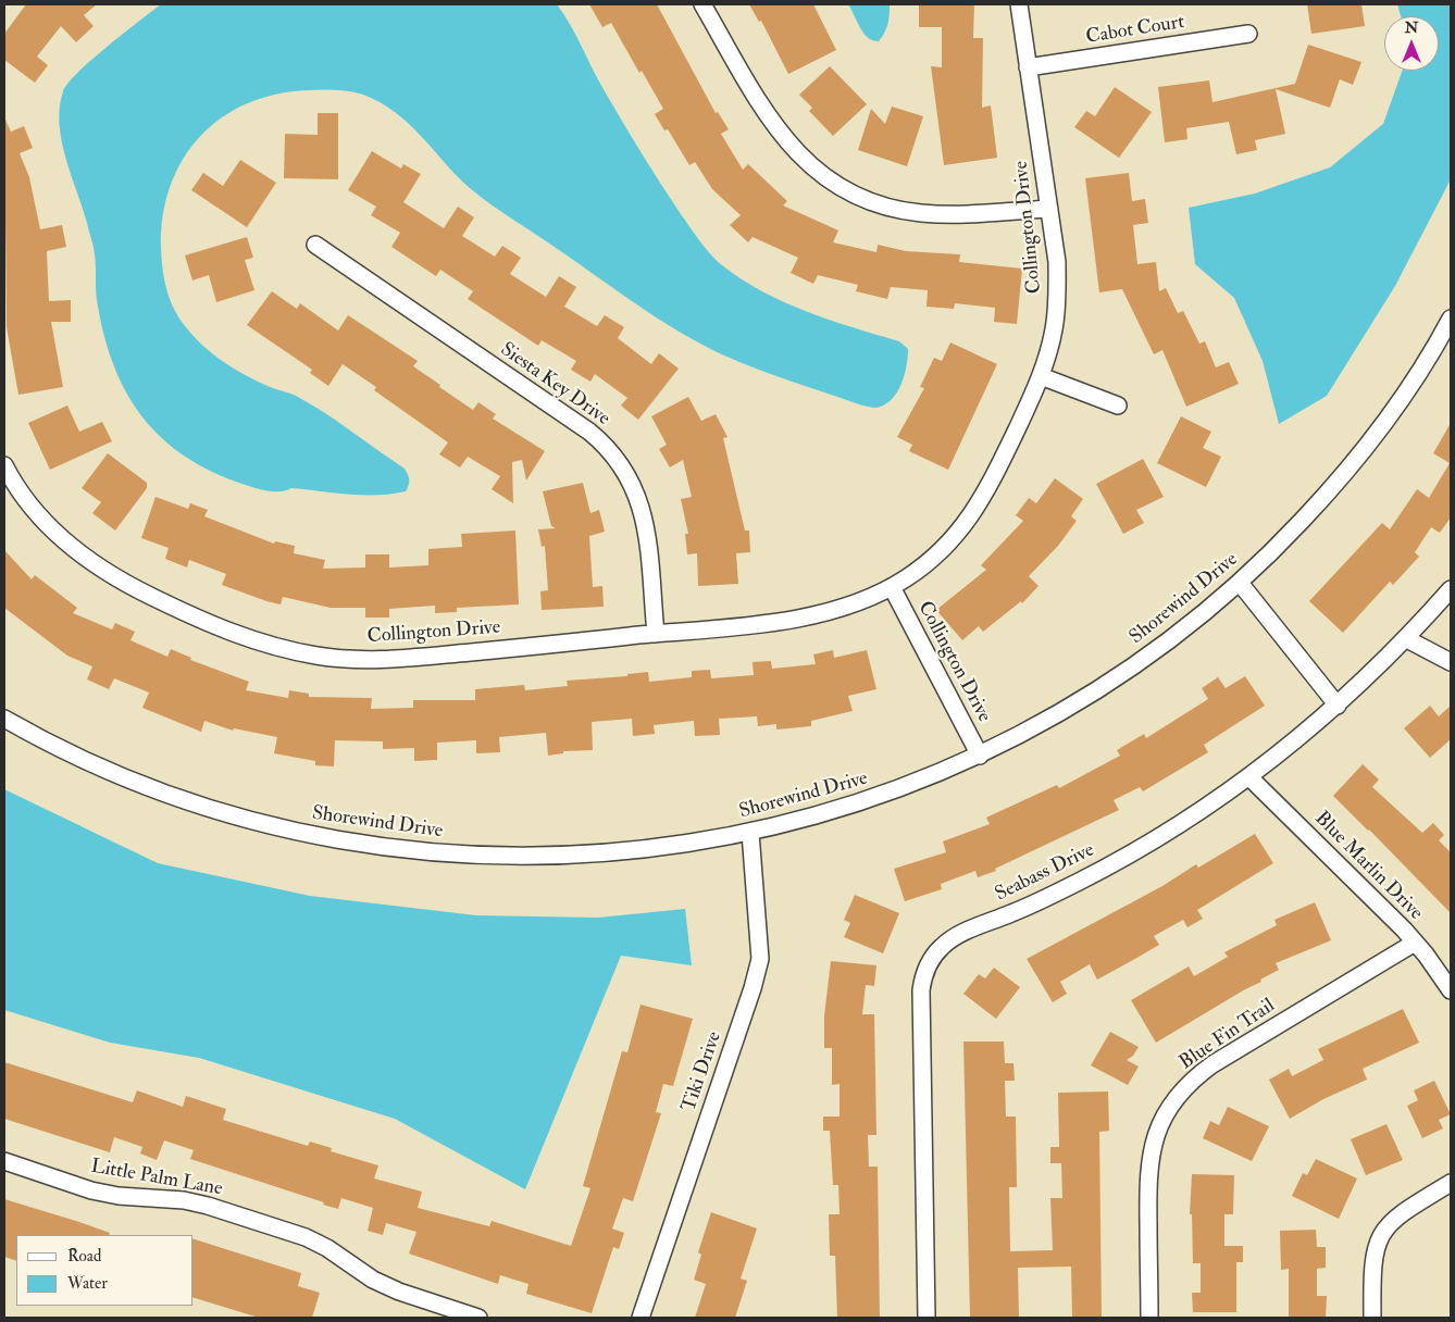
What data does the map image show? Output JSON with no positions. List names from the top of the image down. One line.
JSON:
{"streets":{"street":["Cabot Court","Collington Drive","Siesta Key Drive","Shorewind Drive","Blue Marlin Drive","Seabass Drive","Blue Fin Trail","Tiki Drive","Little Palm Lane"]},"crossings":[["Cabot Court","Collington Drive"],["Collington Drive","Siesta Key Drive"],["Collington Drive","Shorewind Drive"],["Shorewind Drive","Tiki Drive"],["Blue Marlin Drive","Seabass Drive"],["Blue Marlin Drive","Blue Fin Trail"]],"legend":["Road","Water"],"north":"top"}
